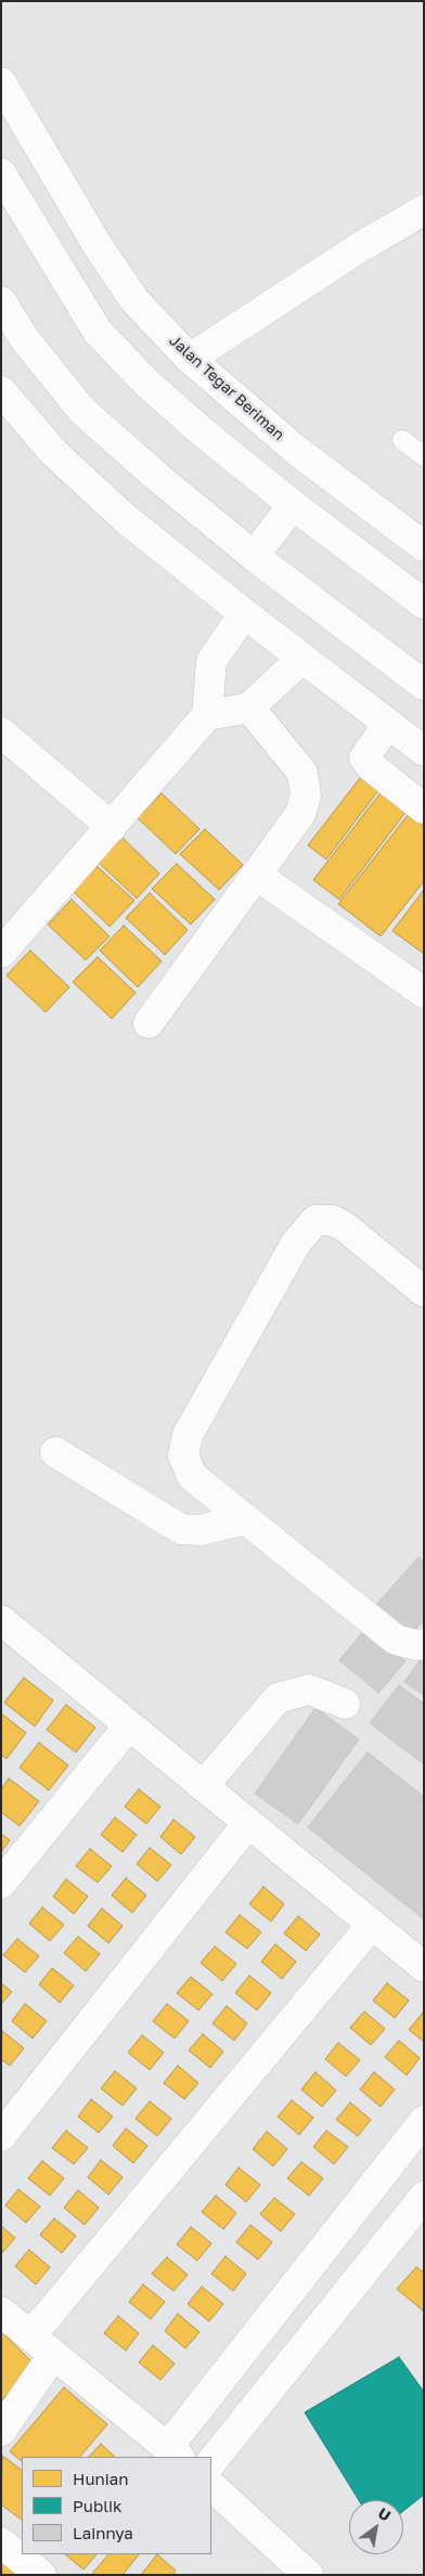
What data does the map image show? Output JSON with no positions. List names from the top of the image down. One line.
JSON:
{"streets":{"street":["Jalan Tegar Beriman"]},"legend":["Hunian","Publik","Lainnya"],"north":"top right"}
